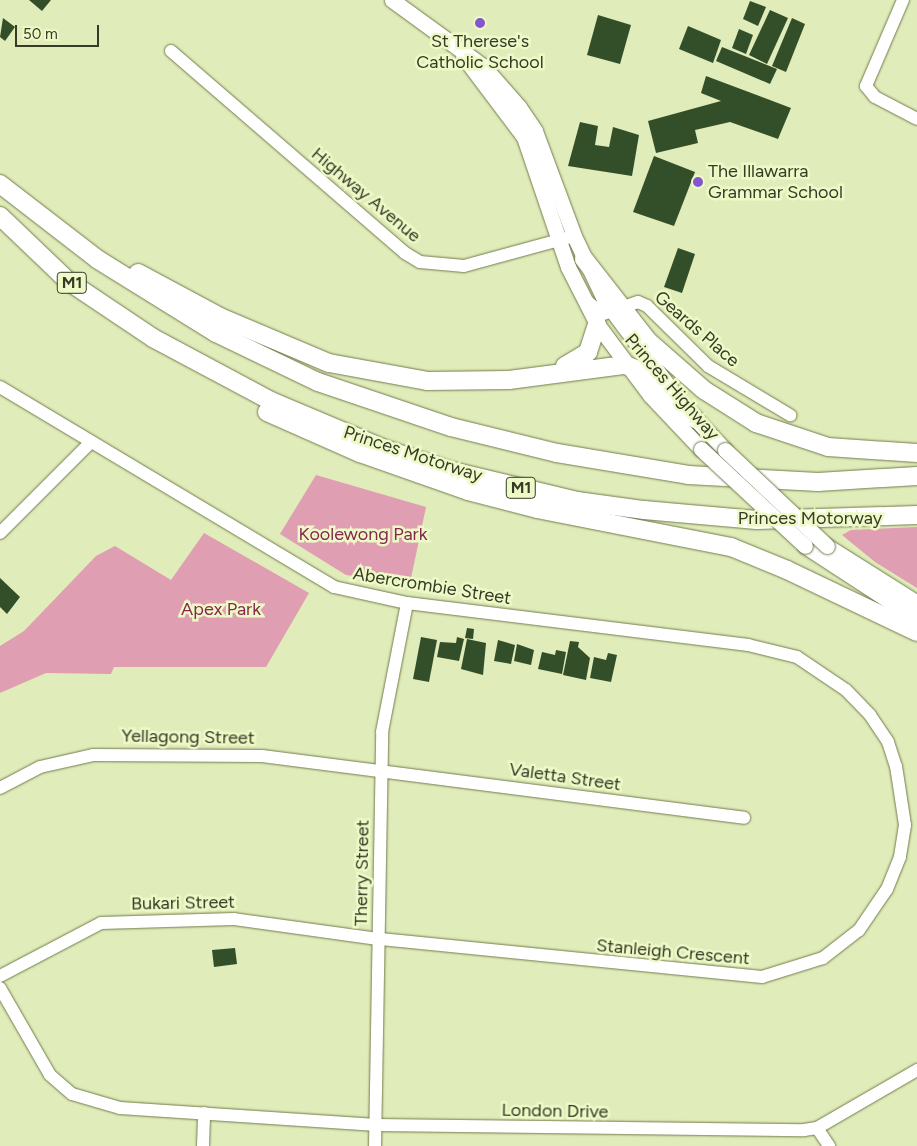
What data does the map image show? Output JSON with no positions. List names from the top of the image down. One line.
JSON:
{"streets":{"highway":["M1","Princes Motorway"],"main road":["Princes Highway"],"street":["Highway Avenue","Geards Place","Abercrombie Street","Yellagong Street","Valetta Street","Therry Street","Bukari Street","Stanleigh Crescent","London Drive"]},"crossings":[["Highway Avenue","Princes Highway"],["Geards Place","Princes Highway"],["Abercrombie Street","Therry Street"],["Abercrombie Street","Stanleigh Crescent"],["Yellagong Street","Valetta Street"],["Yellagong Street","Therry Street"],["Valetta Street","Therry Street"],["Therry Street","Bukari Street"],["Therry Street","Stanleigh Crescent"],["Therry Street","London Drive"],["Bukari Street","Stanleigh Crescent"]],"parks":["Koolewong Park","Apex Park"],"places":["St Therese's Catholic School","The Illawarra Grammar School"],"scale_bar":"50 m"}
